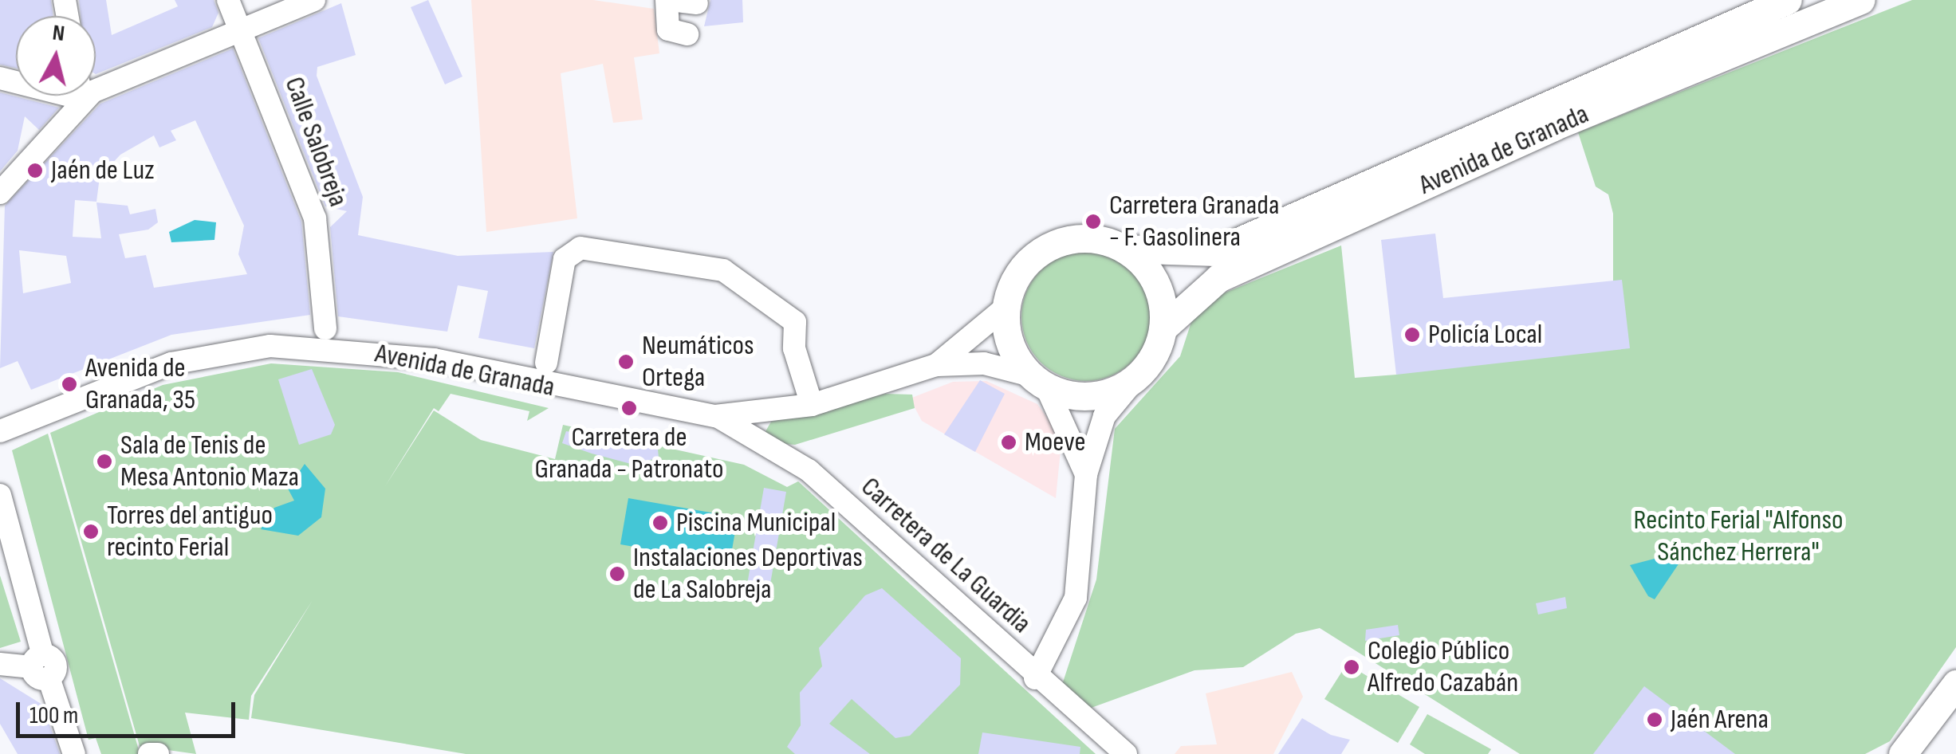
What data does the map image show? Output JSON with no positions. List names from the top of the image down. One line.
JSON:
{"streets":{"main road":["Avenida de Granada"],"street":["Calle Salobreja","Carretera de La Guardia"]},"crossings":[["Avenida de Granada","Carretera de La Guardia"]],"parks":["Recinto Ferial \"Alfonso Sánchez Herrera\""],"places":["Jaén de Luz","Carretera Granada - F. Gasolinera","Policía Local","Neumáticos Ortega","Avenida de Granada, 35","Carretera de Granada - Patronato","Moeve","Sala de Tenis de Mesa Antonio Maza","Piscina Municipal","Torres del antiguo recinto Ferial","Instalaciones Deportivas de La Salobreja","Colegio Público Alfredo Cazabán","Jaén Arena"],"scale_bar":"100 m","north":"top"}
